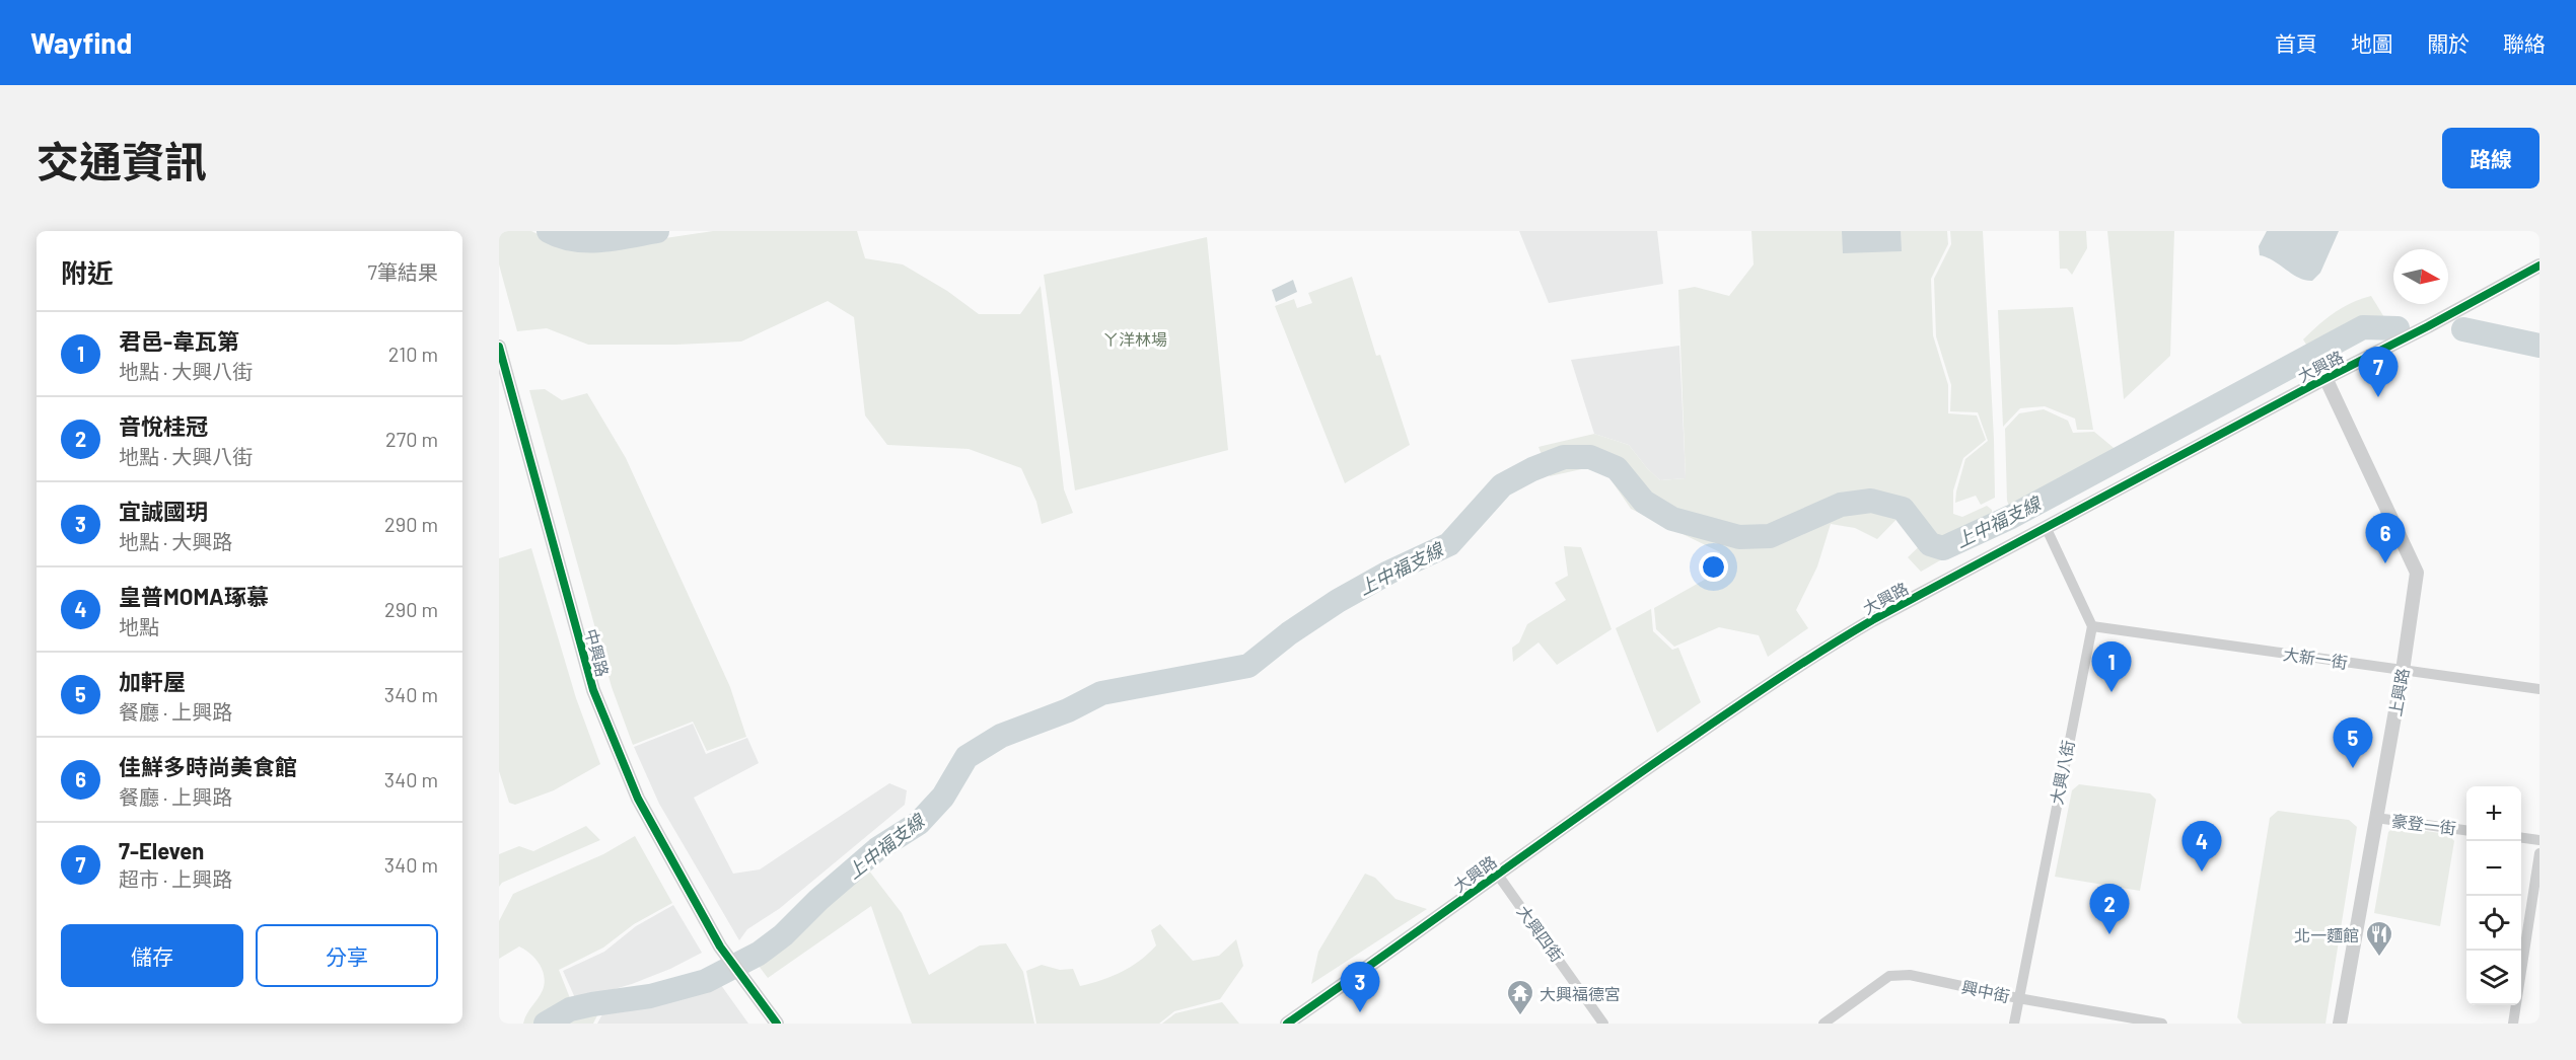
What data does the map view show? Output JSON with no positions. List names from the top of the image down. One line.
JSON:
{"streets":{"street":["大興路","中興路","大新一街","上興路","大興八街","豪登一街","大興四街","興中街"]},"crossings":[["大興路","上興路"],["大興路","大興四街"],["大新一街","上興路"],["大新一街","大興八街"],["上興路","豪登一街"],["大興八街","興中街"]],"water":["上中福支線"],"parks":["ㄚ洋林場"],"places":{"restaurant":["北一麵館"],"temple":["大興福德宮"]},"north":"right","page":{"header":"Wayfind","nav":["首頁","地圖","關於","聯絡"],"title":"交通資訊","buttons":["路線",["儲存","分享"]],"heading":["附近","7筆結果"],"list":[{"mark":"1","name":"君邑-韋瓦第","note":"地點 · 大興八街","value":"210 m"},{"mark":"2","name":"音悅桂冠","note":"地點 · 大興八街","value":"270 m"},{"mark":"3","name":"宜誠國玥","note":"地點 · 大興路","value":"290 m"},{"mark":"4","name":"皇普MOMA琢慕","note":"地點","value":"290 m"},{"mark":"5","name":"加軒屋","note":"餐廳 · 上興路","value":"340 m"},{"mark":"6","name":"佳鮮多時尚美食館","note":"餐廳 · 上興路","value":"340 m"},{"mark":"7","name":"7-Eleven","note":"超市 · 上興路","value":"340 m"}],"pins":["7","6","1","5","4","2","3"],"map_buttons":["+","−"]}}
